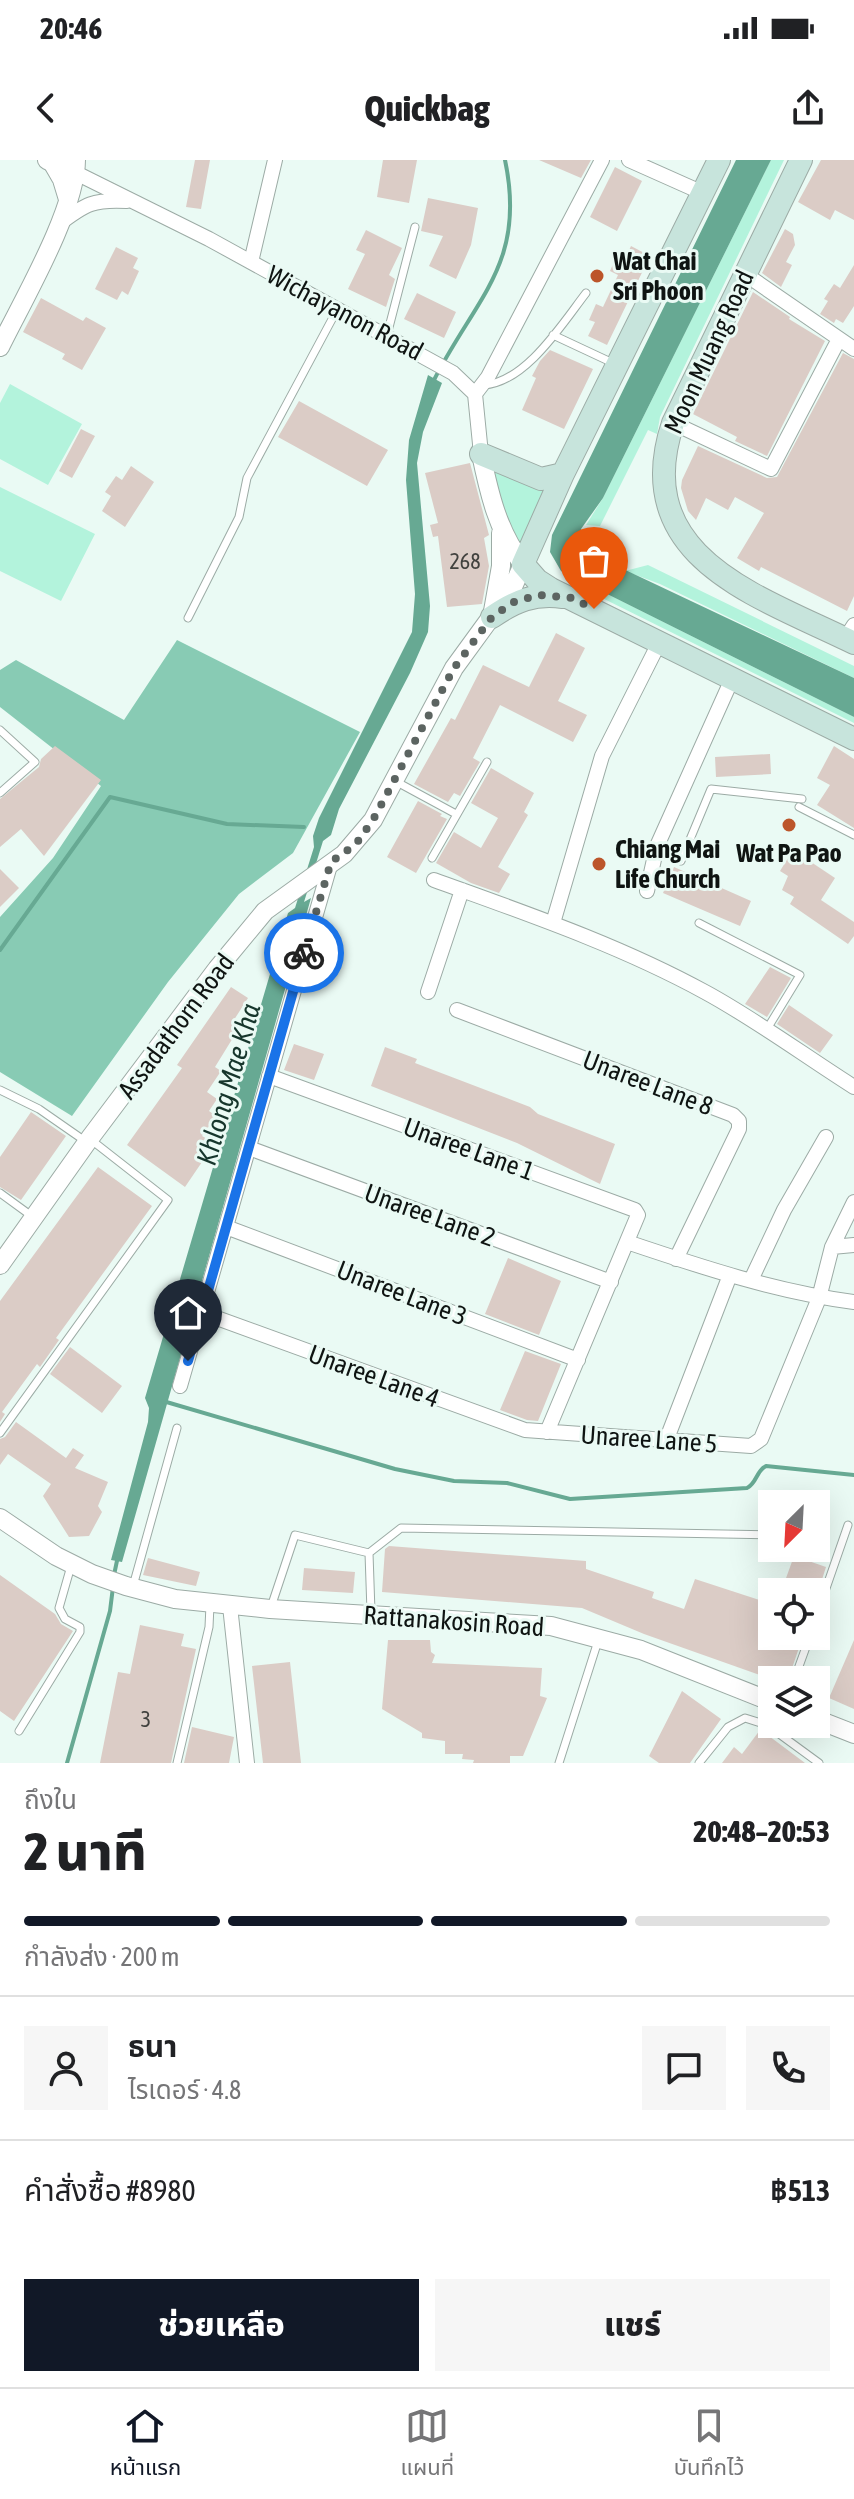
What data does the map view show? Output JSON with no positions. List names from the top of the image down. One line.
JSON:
{"streets":{"main road":["Moon Muang Road"],"street":["Wichayanon Road","Assadathorn Road","Unaree Lane 8","Unaree Lane 1","Unaree Lane 2","Unaree Lane 3","Unaree Lane 4","Unaree Lane 5","Rattanakosin Road"]},"crossings":[["Unaree Lane 4","Unaree Lane 5"]],"water":["Khlong Mae Kha"],"places":["Wat Chai Sri Phoon","Wat Pa Pao","Chiang Mai Life Church"],"house_numbers":["268","3"],"north":"bottom left","page":{"status":"20:46","header":"Quickbag","heading":["2 นาที","ถึงใน","20:48–20:53"],"panel":["ธนา","ไรเดอร์ · 4.8","คำสั่งซื้อ #8980","฿513"],"bar":"กำลังส่ง · 200 m","buttons":["ช่วยเหลือ","แชร์"],"tabs":["หน้าแรก","แผนที่","บันทึกไว้"]}}
